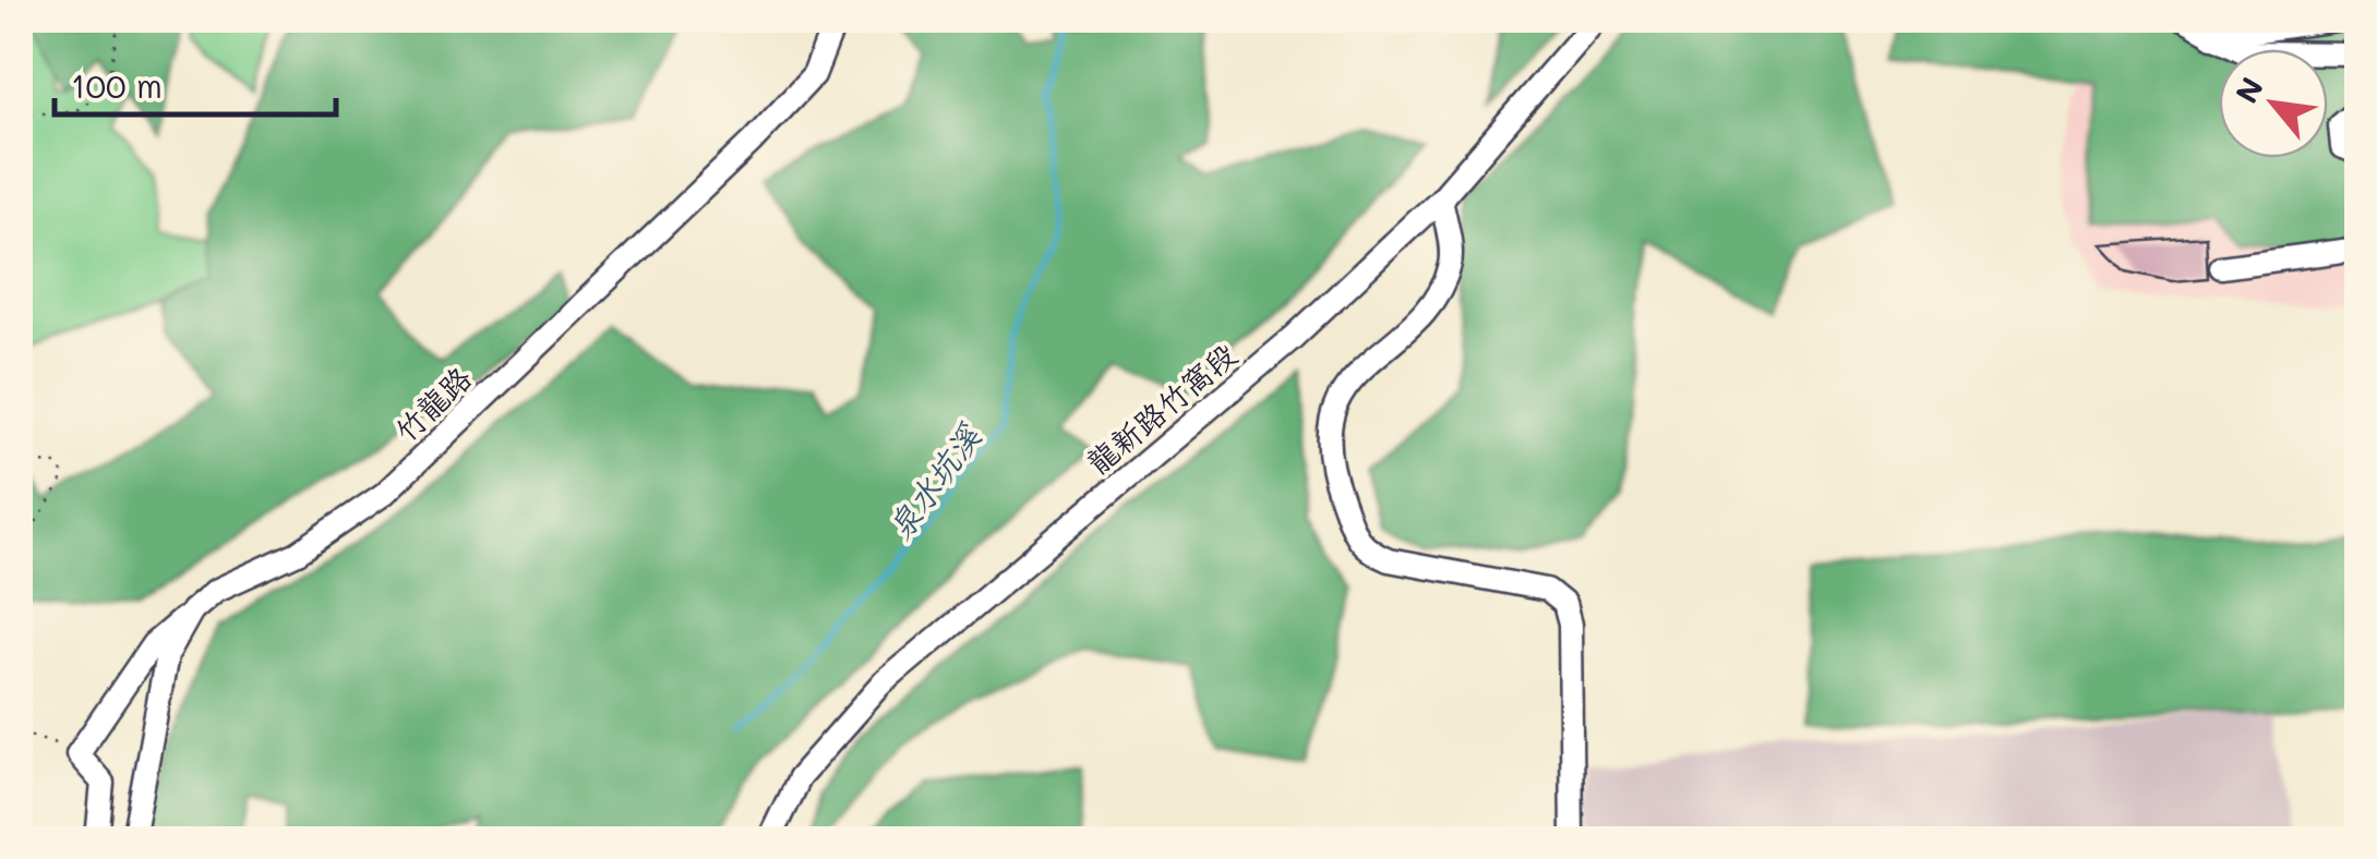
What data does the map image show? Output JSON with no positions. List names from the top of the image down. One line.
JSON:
{"streets":{"street":["竹龍路","龍新路竹窩段"]},"water":["泉水坑溪"],"scale_bar":"100 m","north":"top left"}
